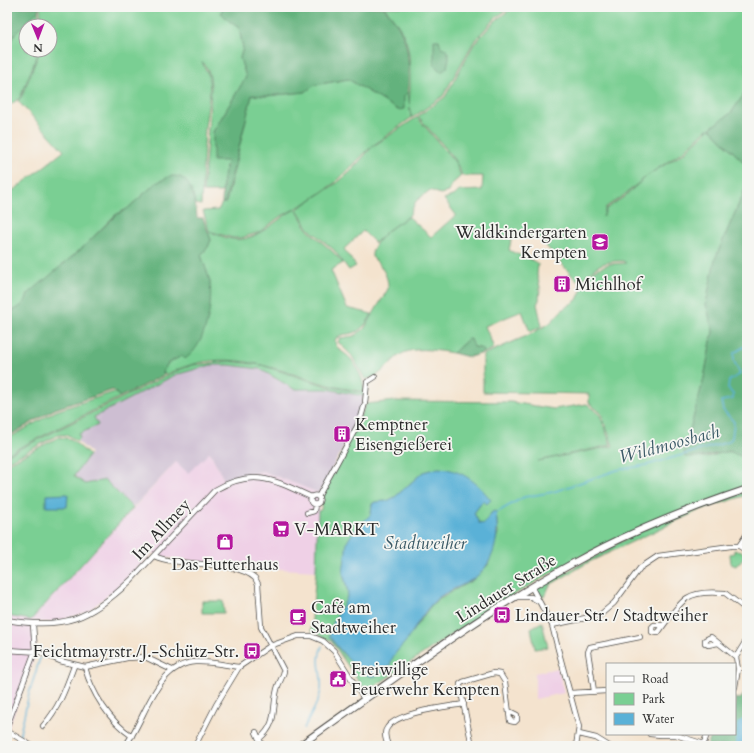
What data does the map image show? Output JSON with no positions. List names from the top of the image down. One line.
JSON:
{"streets":{"main road":["Lindauer Straße"],"street":["Im Allmey"]},"water":["Wildmoosbach","Stadtweiher"],"places":{"school or university":["Waldkindergarten Kempten"],"building":["Michlhof","Kemptner Eisengießerei"],"supermarket":["V-MARKT"],"shop":["Das Futterhaus"],"bus stop":["Lindauer Str. / Stadtweiher","Feichtmayrstr./J.-Schütz-Str."],"cafe":["Café am Stadtweiher"],"public building":["Freiwillige Feuerwehr Kempten"]},"legend":["Road","Park","Water"],"north":"bottom"}
